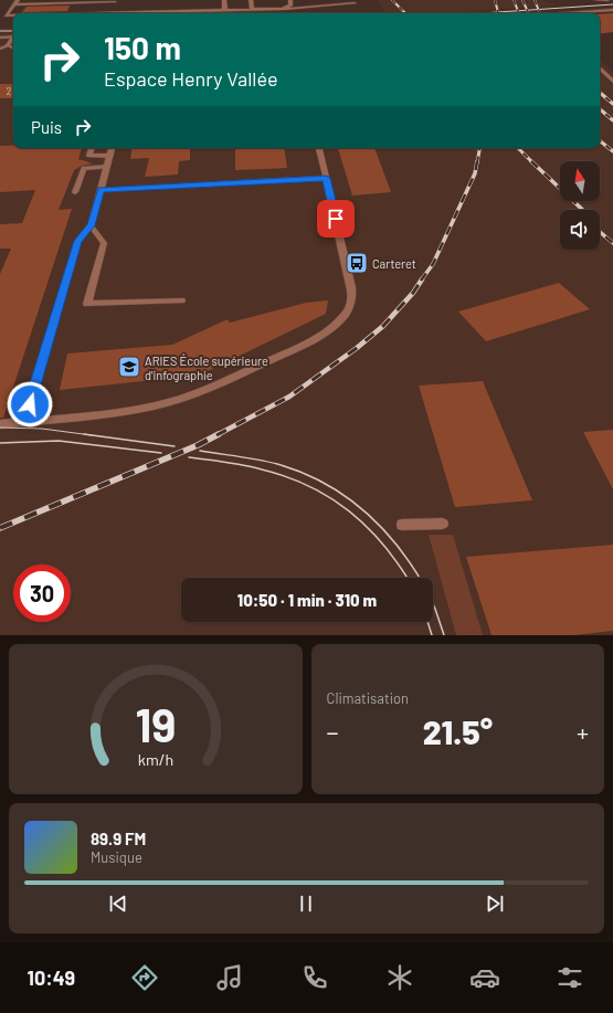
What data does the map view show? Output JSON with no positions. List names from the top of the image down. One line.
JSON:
{"places":{"bus stop":["Carteret"],"school or university":["ARIES École supérieure d'infographie"]},"house_numbers":["2"],"north":"top","page":{"turn":["150 m","Espace Henry Vallée"],"then":"Puis","limit":"30","trip":"10:50 · 1 min · 310 m","tile":"Climatisation","heat":["−","21.5°","+"],"song":["89.9 FM","Musique"],"tabs":"10:49","gauge":["19","km/h"]}}
